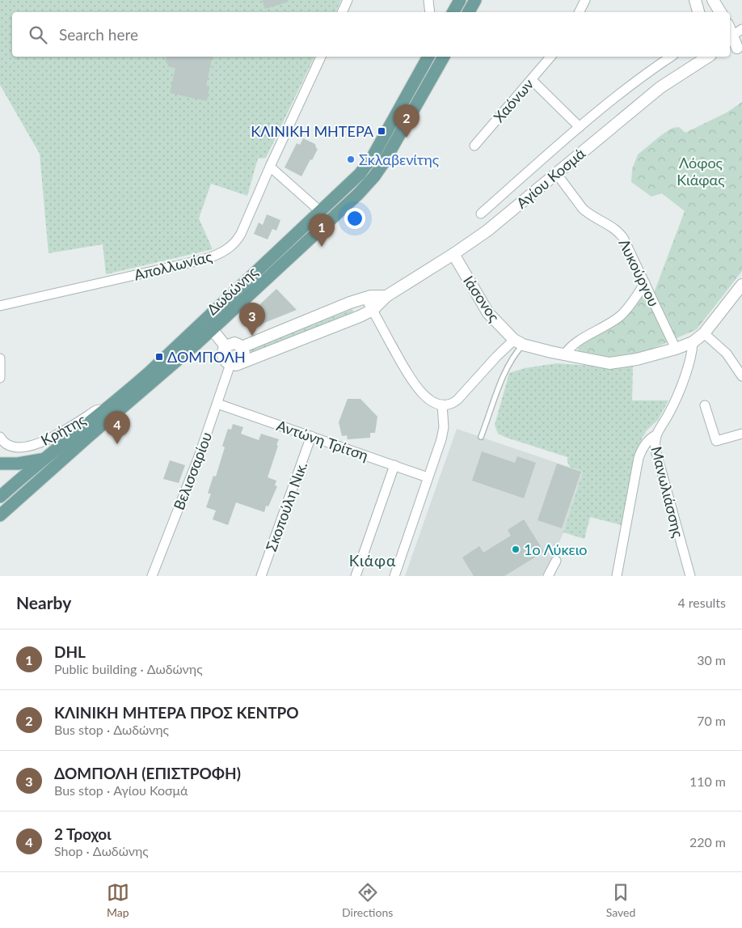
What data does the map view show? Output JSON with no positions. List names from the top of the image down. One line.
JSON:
{"streets":{"main road":["Δωδώνης"],"street":["Χαόνων","Αγίου Κοσμά","Απολλωνίας","Λυκούργου","Ιάσονος","Κρήτης","Αντώνη Τρίτση","Βελισσαρίου","Μανωλιάσσης","Σκοπούλη Νικ."]},"crossings":[["Αγίου Κοσμά","Λυκούργου"],["Αγίου Κοσμά","Ιάσονος"],["Αγίου Κοσμά","Βελισσαρίου"],["Δωδώνης","Κρήτης"],["Αντώνη Τρίτση","Βελισσαρίου"],["Αντώνη Τρίτση","Σκοπούλη Νικ."]],"districts":["Κιάφα"],"parks":["Λόφος Κιάφας"],"places":{"transit":["ΚΛΙΝΙΚΗ ΜΗΤΕΡΑ","ΔΟΜΠΟΛΗ"],"other":["Σκλαβενίτης","1ο Λύκειο"]},"page":{"search":"Search here","pins":["2","1","3","4"],"heading":["Nearby","4 results"],"list":[{"mark":"1","name":"DHL","note":"Public building · Δωδώνης","value":"30 m"},{"mark":"2","name":"ΚΛΙΝΙΚΗ ΜΗΤΕΡΑ ΠΡΟΣ ΚΕΝΤΡΟ","note":"Bus stop · Δωδώνης","value":"70 m"},{"mark":"3","name":"ΔΟΜΠΟΛΗ (ΕΠΙΣΤΡΟΦΗ)","note":"Bus stop · Αγίου Κοσμά","value":"110 m"},{"mark":"4","name":"2 Τροχοι","note":"Shop · Δωδώνης","value":"220 m"}],"nav":["Map","Directions","Saved"]}}
